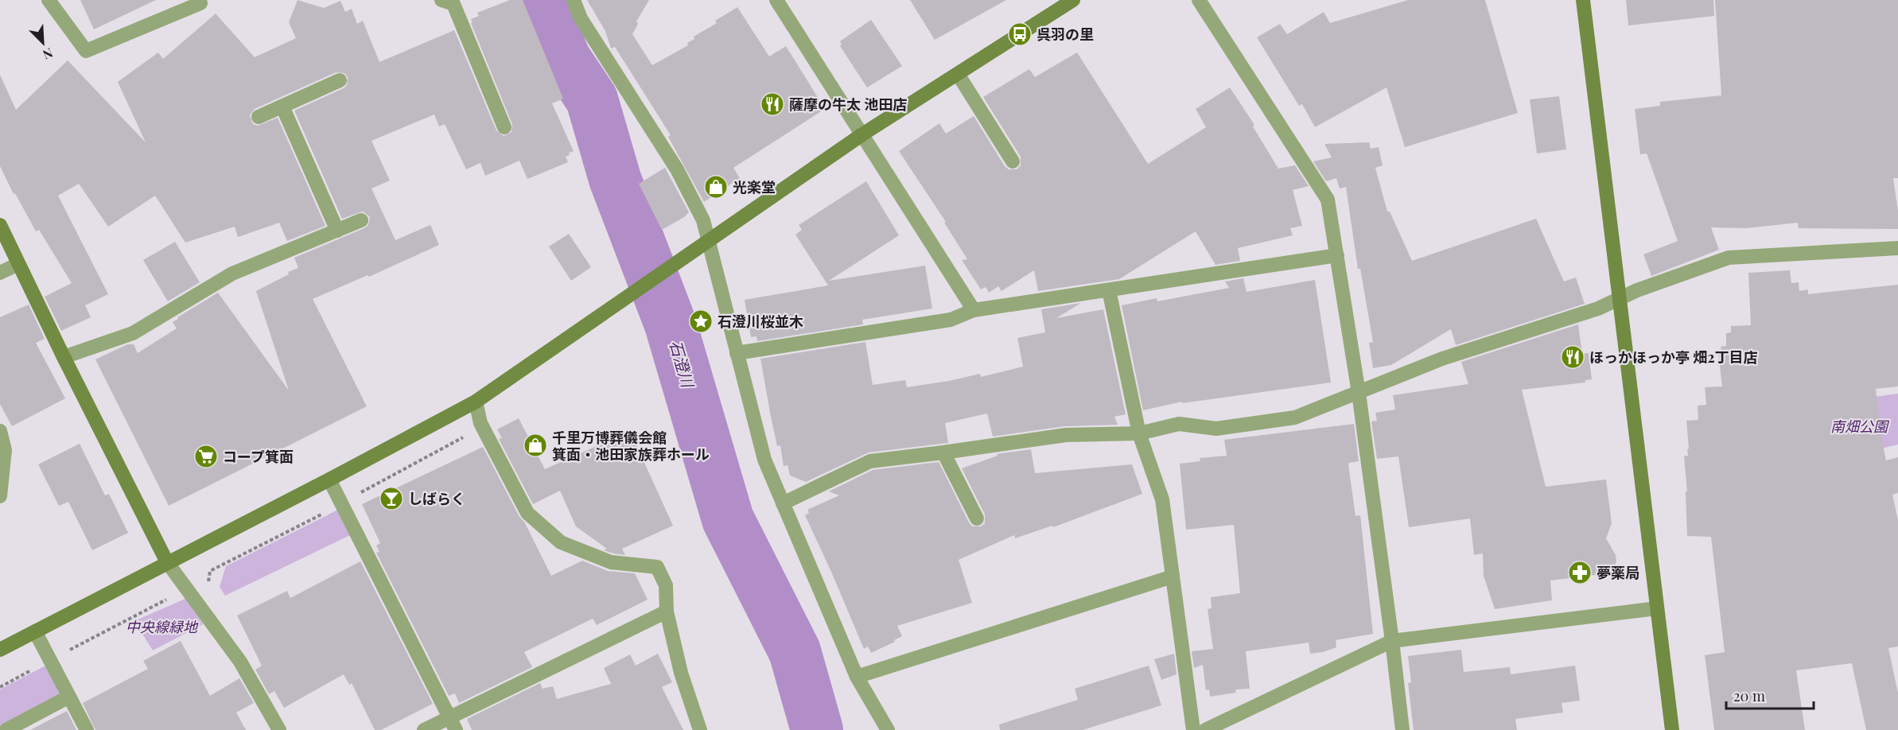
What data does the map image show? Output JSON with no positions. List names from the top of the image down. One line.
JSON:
{"water":["石澄川"],"parks":["南畑公園","中央線緑地"],"places":{"bus stop":["呉羽の里"],"restaurant":["薩摩の牛太 池田店","ほっかほっか亭 畑2丁目店"],"shop":["光楽堂","千里万博葬儀会館 箕面・池田家族葬ホール"],"place":["石澄川桜並木"],"supermarket":["コープ箕面"],"bar":["しばらく"],"pharmacy":["夢薬局"]},"scale_bar":"20 m","north":"bottom right"}
